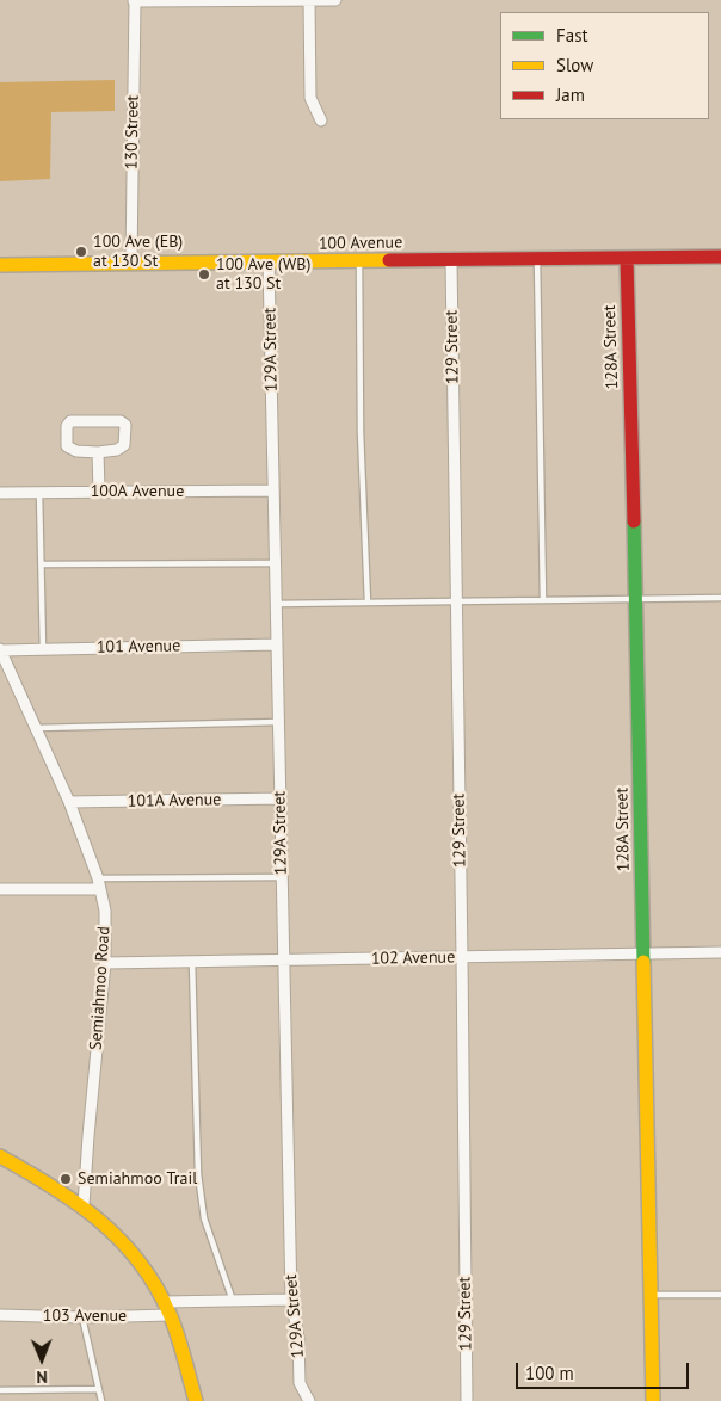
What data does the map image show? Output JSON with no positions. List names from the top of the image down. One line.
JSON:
{"streets":{"street":["130 Street","100 Avenue","129 Street","128A Street","129A Street","100A Avenue","101 Avenue","101A Avenue","102 Avenue","Semiahmoo Road","103 Avenue"]},"crossings":[["130 Street","100 Avenue"],["100 Avenue","129 Street"],["100 Avenue","128A Street"],["100 Avenue","129A Street"],["129 Street","102 Avenue"],["128A Street","102 Avenue"],["129A Street","100A Avenue"],["129A Street","101 Avenue"],["129A Street","101A Avenue"],["129A Street","102 Avenue"],["129A Street","103 Avenue"],["101 Avenue","Semiahmoo Road"],["101A Avenue","Semiahmoo Road"],["102 Avenue","Semiahmoo Road"]],"places":["100 Ave (EB) at 130 St","100 Ave (WB) at 130 St","Semiahmoo Trail"],"legend":["Fast","Slow","Jam"],"scale_bar":"100 m","north":"bottom"}
